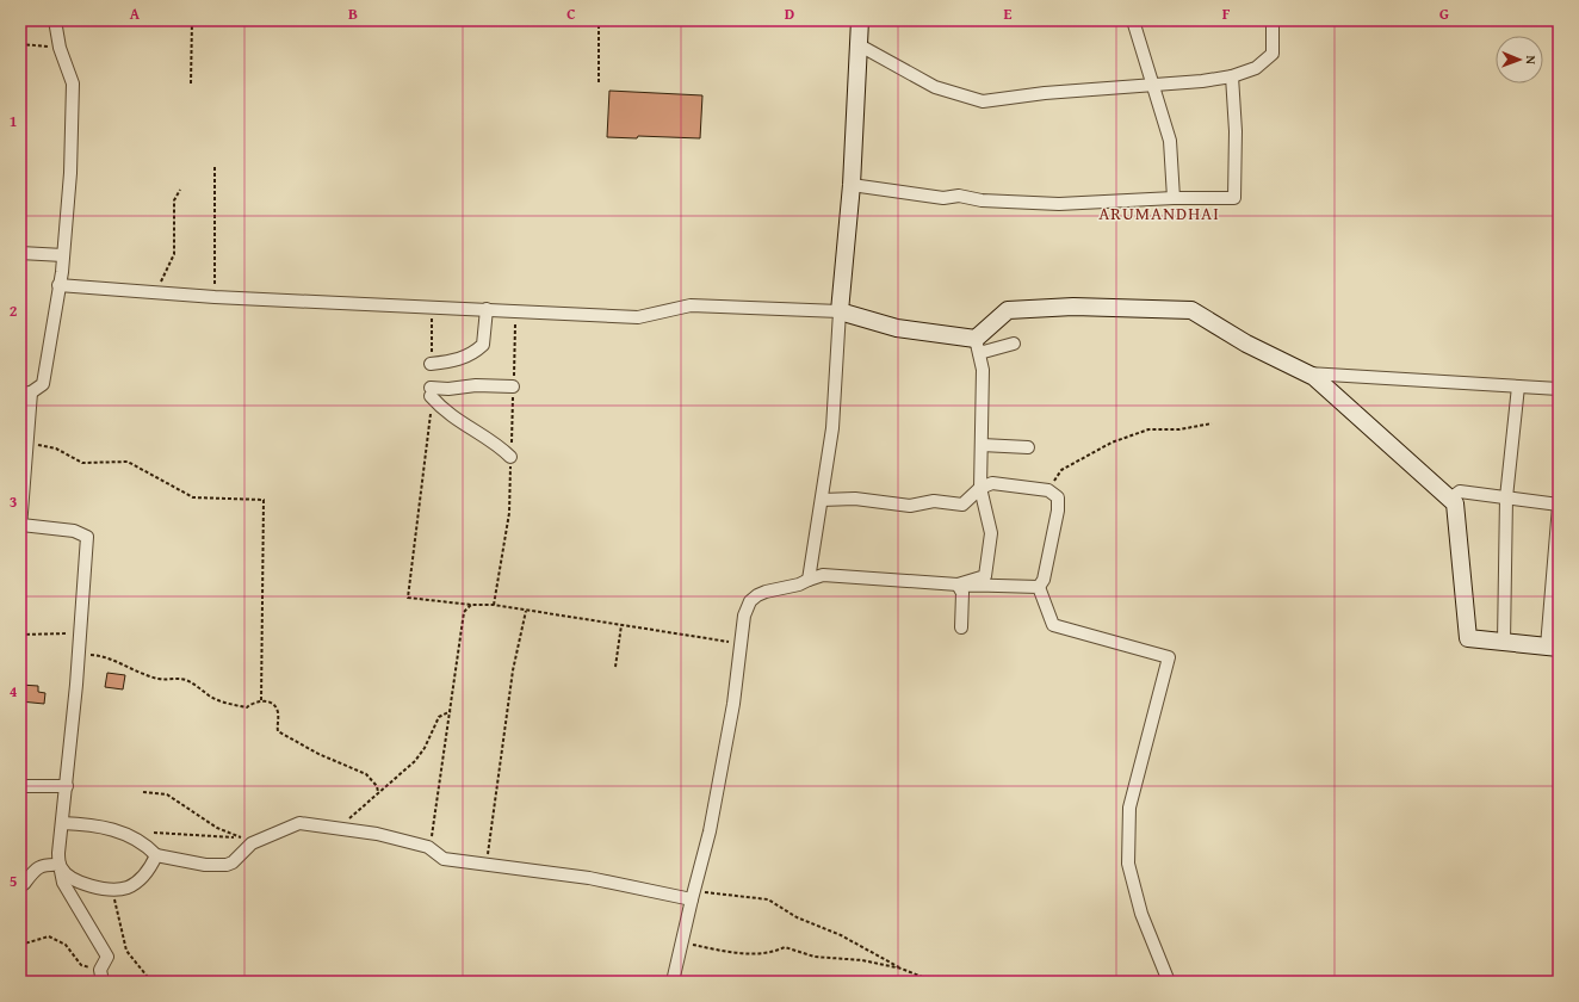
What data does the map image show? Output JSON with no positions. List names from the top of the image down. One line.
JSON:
{"districts":["ARUMANDHAI"],"north":"right","grid":{"columns":["A","B","C","D","E","F","G"],"rows":["1","2","3","4","5"]}}
